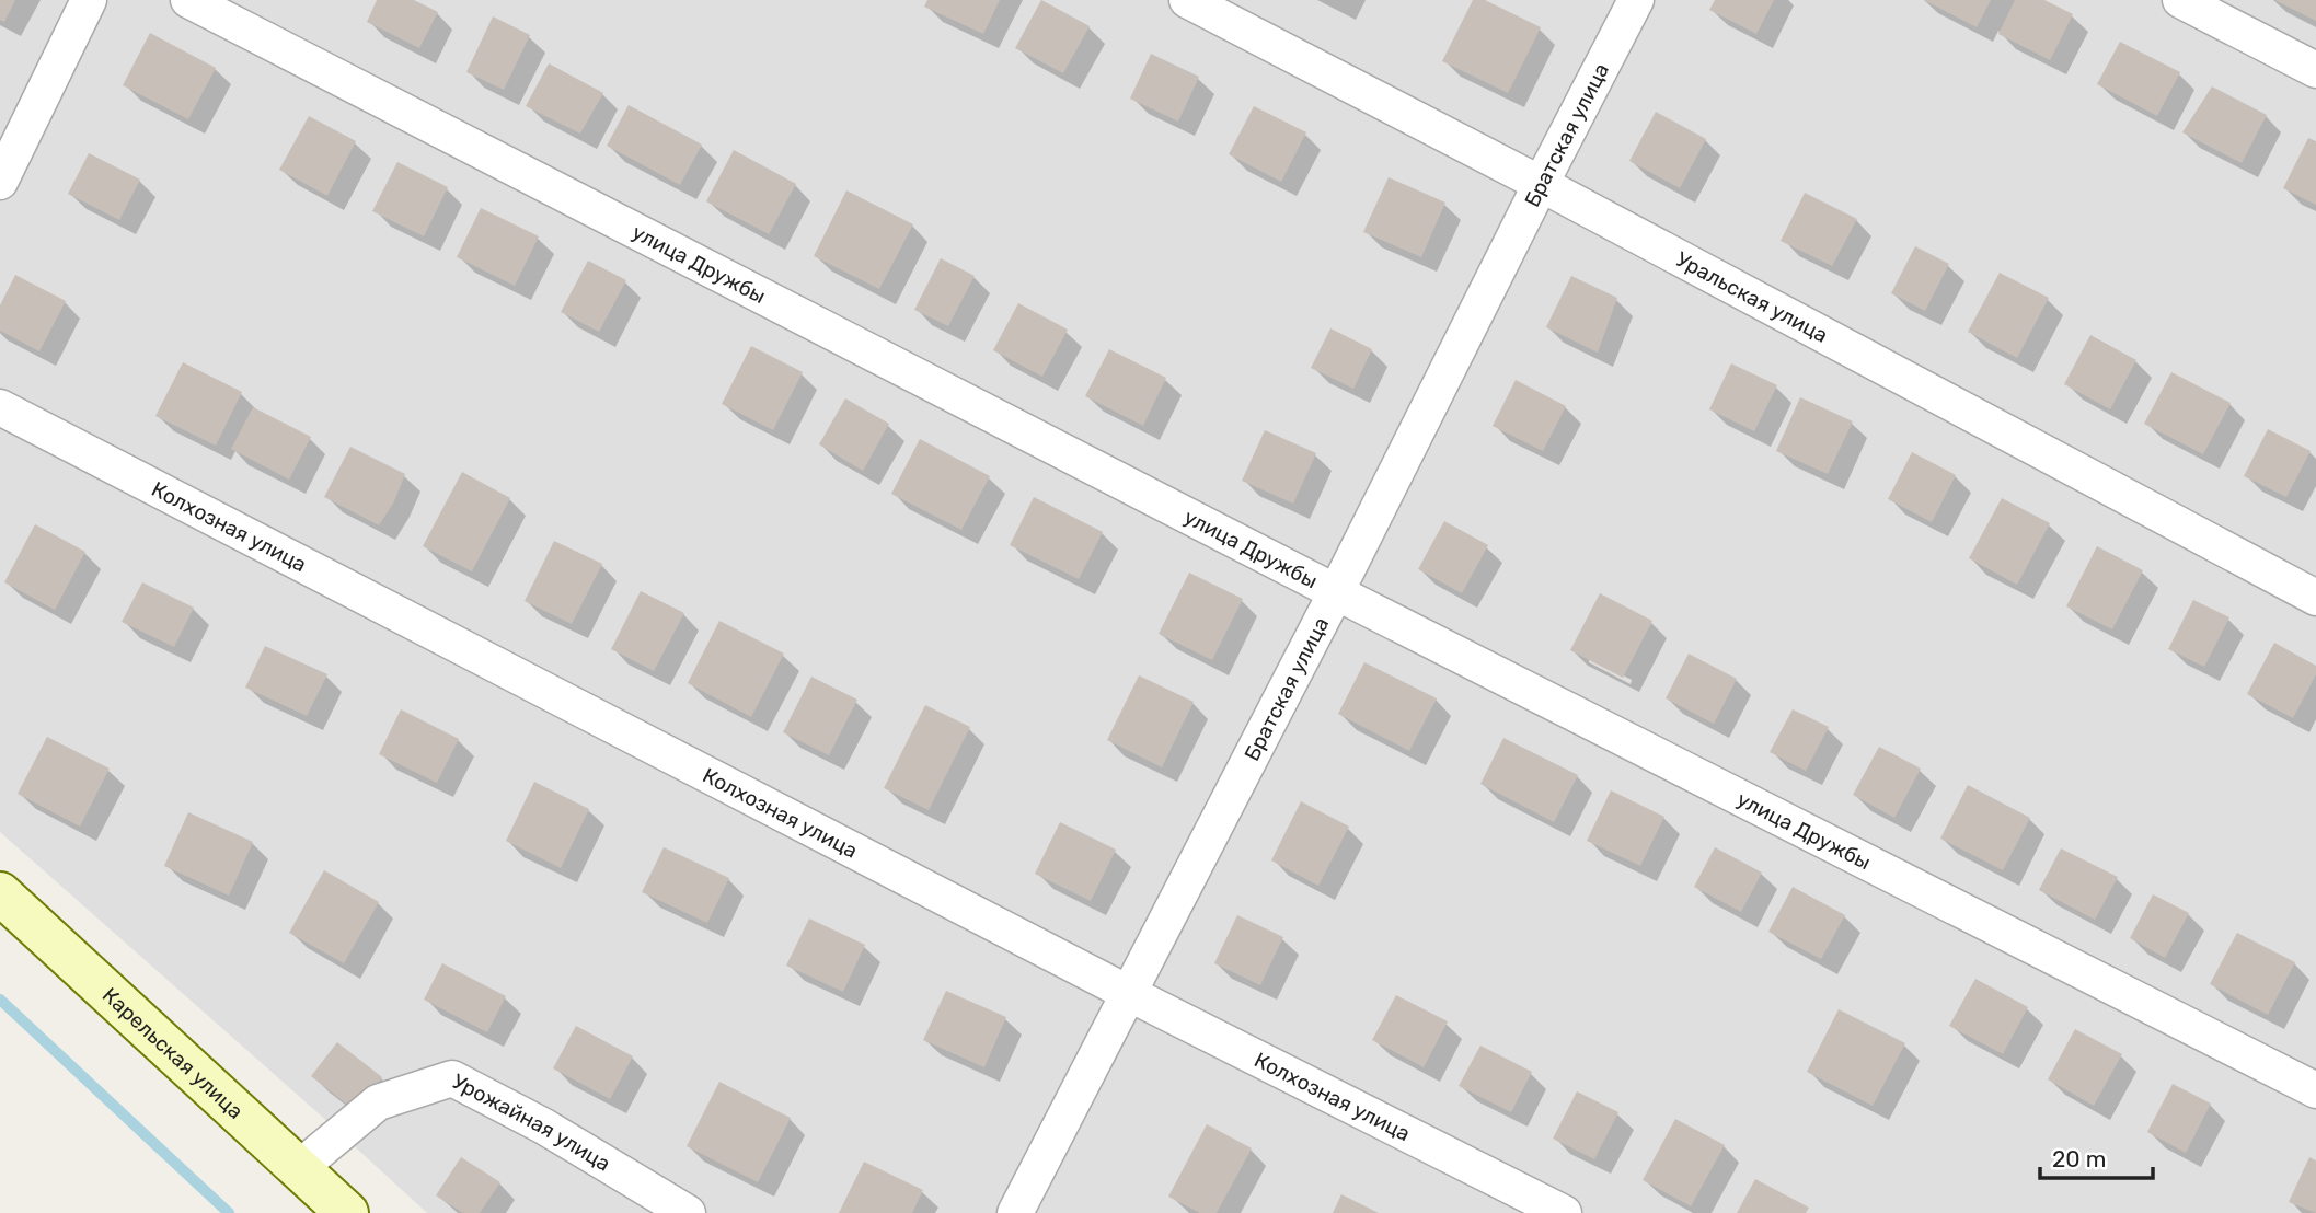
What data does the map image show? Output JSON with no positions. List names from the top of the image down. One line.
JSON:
{"streets":{"main road":["Карельская улица"],"street":["Братская улица","улица Дружбы","Уральская улица","Колхозная улица","Урожайная улица"]},"crossings":[["Братская улица","улица Дружбы"],["Братская улица","Уральская улица"],["Братская улица","Колхозная улица"],["Карельская улица","Урожайная улица"]],"scale_bar":"20 m"}
